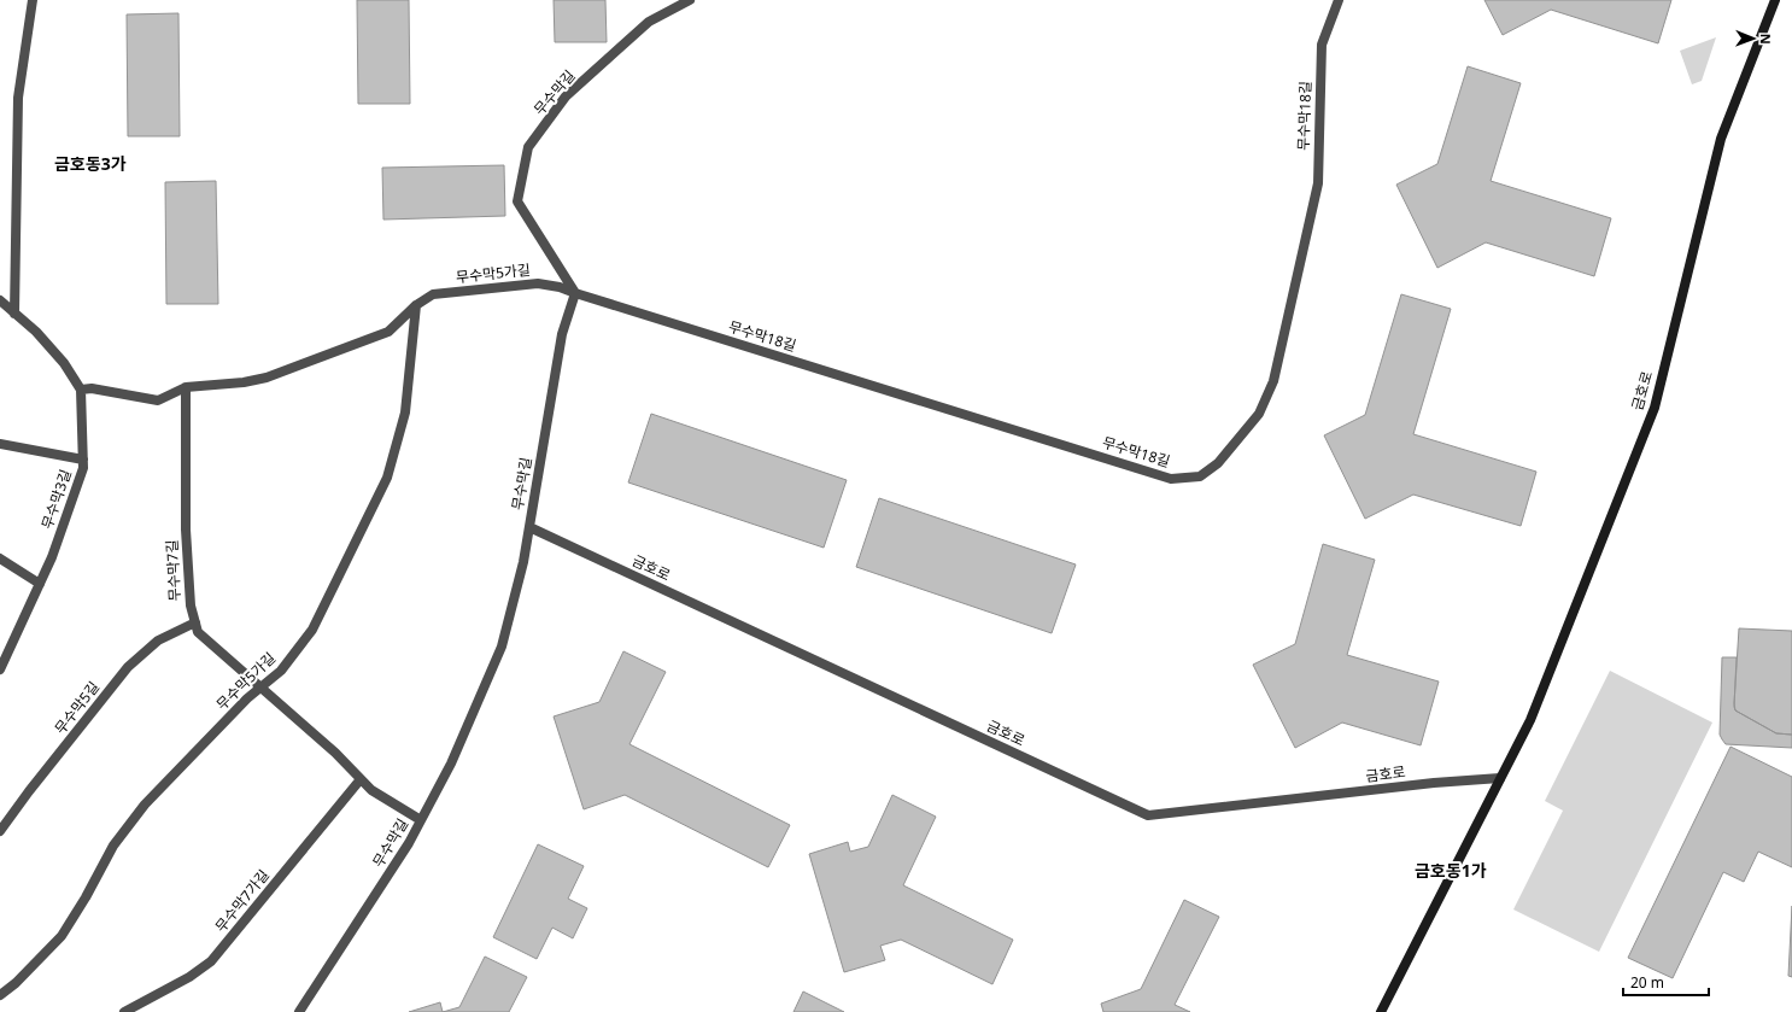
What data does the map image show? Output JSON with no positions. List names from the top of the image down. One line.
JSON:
{"streets":{"street":["무수막길","무수막18길","무수막5가길","금호로","무수막3길","무수막7길","무수막5길","무수막7가길"]},"crossings":[["무수막길","무수막18길"],["무수막길","무수막5가길"],["무수막길","금호로"],["무수막길","무수막7길"],["무수막18길","무수막5가길"],["무수막5가길","무수막3길"],["무수막5가길","무수막7길"],["무수막7길","무수막5길"],["무수막7길","무수막7가길"]],"districts":["금호동3가","금호동1가"],"scale_bar":"20 m","north":"right"}
